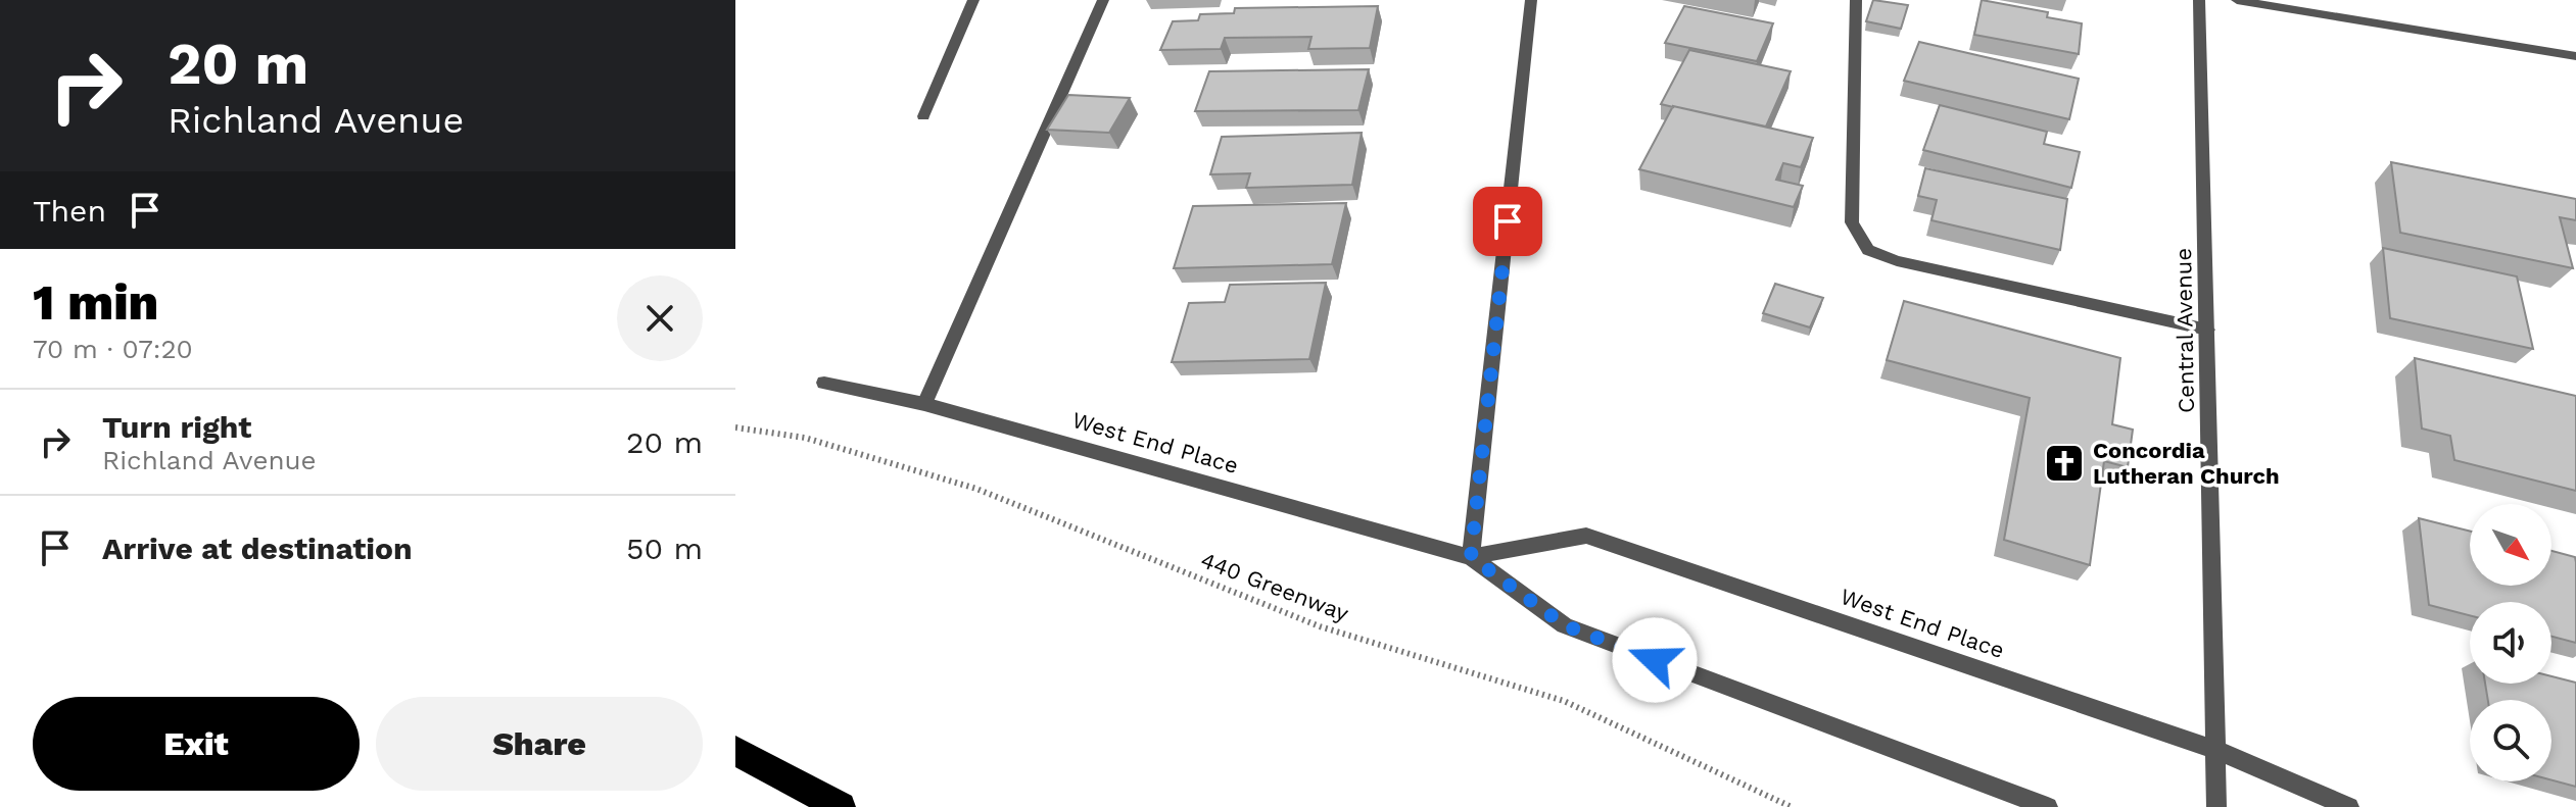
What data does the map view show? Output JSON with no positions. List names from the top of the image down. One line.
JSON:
{"streets":{"street":["Central Avenue","West End Place"],"path":["440 Greenway"]},"crossings":[["Central Avenue","West End Place"]],"places":{"church":["Concordia Lutheran Church"]},"north":"bottom right","page":{"turn":["20 m","Richland Avenue"],"then":"Then","heading":["1 min","70 m · 07:20"],"list":[{"name":"Turn right","note":"Richland Avenue","value":"20 m"},{"name":"Arrive at destination","value":"50 m"}],"buttons":["Exit","Share"]}}
